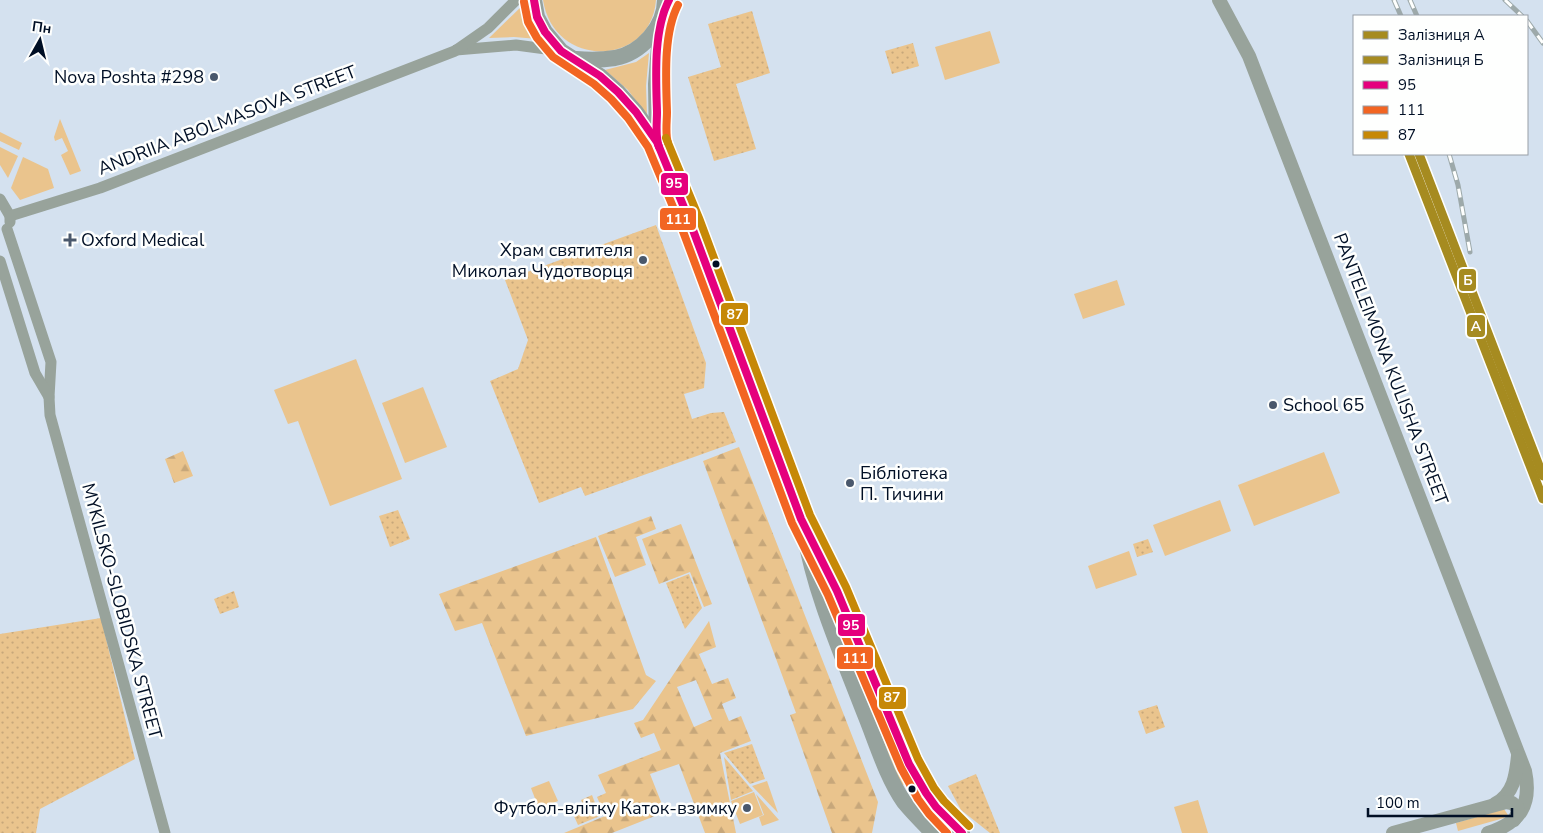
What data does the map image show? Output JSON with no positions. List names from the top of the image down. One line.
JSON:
{"streets":{"street":["ANDRIIA ABOLMASOVA STREET","PANTELEIMONA KULISHA STREET","MYKILSKO-SLOBIDSKA STREET"]},"places":{"other":["Nova Poshta #298","Храм святителя Миколая Чудотворця","School 65","Бібліотека П. Тичини","Футбол-влітку Каток-взимку"],"health":["Oxford Medical"]},"lines":["transit line 95","transit line 111","transit line 87","rail line A","rail line Б"],"legend":["Залізниця A","Залізниця Б","95","111","87"],"scale_bar":"100 m","north":"top"}
